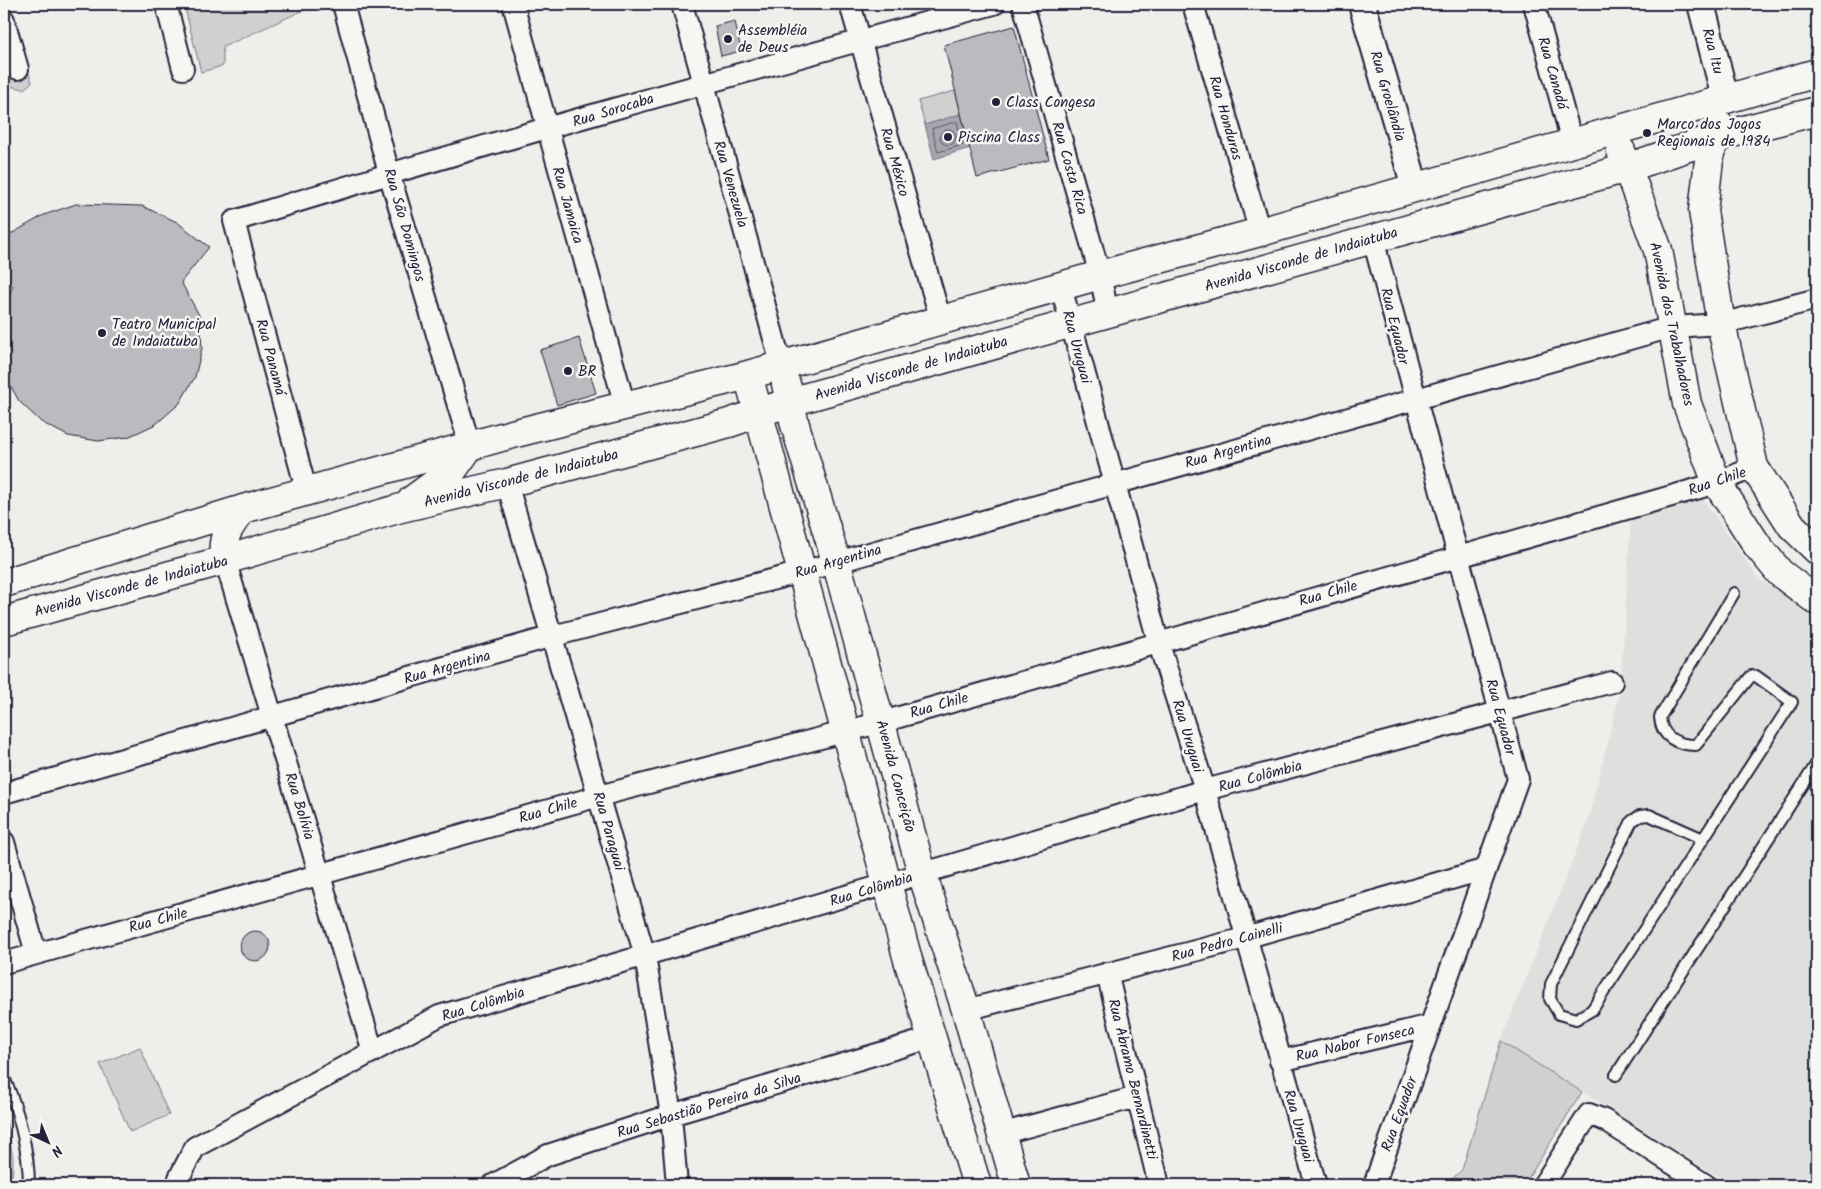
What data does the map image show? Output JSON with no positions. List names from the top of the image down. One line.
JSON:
{"streets":{"main road":["Avenida Visconde de Indaiatuba","Avenida dos Trabalhadores","Avenida Conceição"],"street":["Rua Itu","Rua Canadá","Rua Groelândia","Rua Sorocaba","Rua Honduras","Rua México","Rua Costa Rica","Rua Venezuela","Rua Jamaica","Rua São Domingos","Rua Equador","Rua Uruguai","Rua Panamá","Rua Argentina","Rua Chile","Rua Colômbia","Rua Bolívia","Rua Paraguai","Rua Pedro Cainelli","Rua Nabor Fonseca","Rua Abramo Bernardinetti","Rua Sebastião Pereira da Silva"]},"crossings":[["Rua Sorocaba","Rua México"],["Rua Sorocaba","Rua Venezuela"],["Rua Sorocaba","Rua Jamaica"],["Rua Sorocaba","Rua São Domingos"],["Rua Sorocaba","Rua Panamá"],["Rua Costa Rica","Avenida Visconde de Indaiatuba"],["Rua Venezuela","Avenida Conceição"],["Avenida Visconde de Indaiatuba","Avenida dos Trabalhadores"],["Avenida Visconde de Indaiatuba","Rua Equador"],["Avenida Visconde de Indaiatuba","Rua Uruguai"],["Avenida Visconde de Indaiatuba","Avenida Conceição"],["Avenida Visconde de Indaiatuba","Rua Bolívia"],["Avenida Visconde de Indaiatuba","Rua Paraguai"],["Avenida dos Trabalhadores","Rua Argentina"],["Avenida dos Trabalhadores","Rua Chile"],["Rua Equador","Rua Argentina"],["Rua Equador","Rua Chile"],["Rua Equador","Rua Colômbia"],["Rua Equador","Rua Pedro Cainelli"],["Rua Equador","Rua Nabor Fonseca"],["Rua Uruguai","Rua Argentina"],["Rua Uruguai","Rua Chile"],["Rua Uruguai","Rua Colômbia"],["Rua Uruguai","Rua Pedro Cainelli"],["Rua Uruguai","Rua Nabor Fonseca"],["Rua Argentina","Avenida Conceição"],["Rua Argentina","Rua Bolívia"],["Rua Argentina","Rua Paraguai"],["Rua Chile","Avenida Conceição"],["Rua Chile","Rua Bolívia"],["Rua Chile","Rua Paraguai"],["Avenida Conceição","Rua Colômbia"],["Avenida Conceição","Rua Pedro Cainelli"],["Rua Colômbia","Rua Bolívia"],["Rua Colômbia","Rua Paraguai"],["Rua Paraguai","Rua Sebastião Pereira da Silva"],["Rua Pedro Cainelli","Rua Abramo Bernardinetti"]],"places":["Assembléia de Deus","Class Congesa","Marco dos Jogos Regionais de 1984","Piscina Class","Teatro Municipal de Indaiatuba","BR"],"north":"bottom right"}
